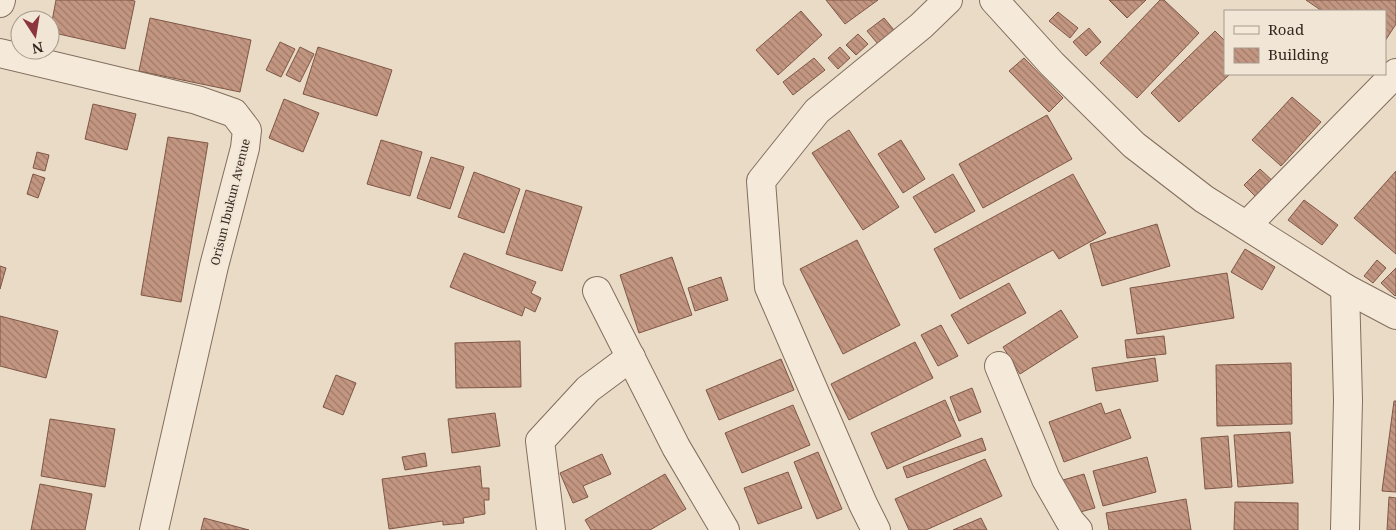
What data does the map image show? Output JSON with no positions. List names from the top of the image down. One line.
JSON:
{"streets":{"street":["Orisun Ibukun Avenue"]},"legend":["Road","Building"],"north":"bottom"}
